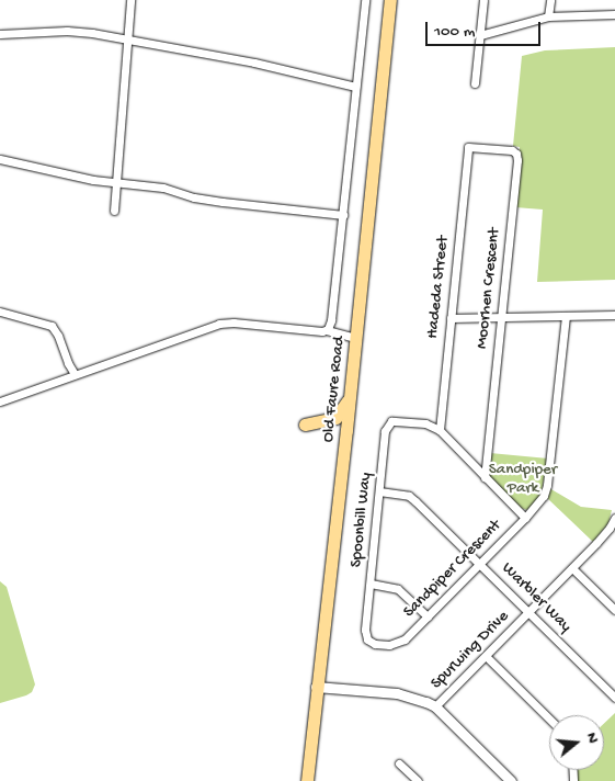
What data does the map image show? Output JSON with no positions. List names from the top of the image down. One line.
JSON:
{"streets":{"main road":["Old Faure Road"],"street":["Hadeda Street","Moorhen Crescent","Spoonbill Way","Sandpiper Crescent","Warbler Way","Spurwing Drive"]},"crossings":[["Hadeda Street","Moorhen Crescent"],["Hadeda Street","Spoonbill Way"],["Spoonbill Way","Sandpiper Crescent"],["Spoonbill Way","Warbler Way"],["Sandpiper Crescent","Warbler Way"],["Warbler Way","Spurwing Drive"]],"parks":["Sandpiper Park"],"scale_bar":"100 m","north":"right"}
